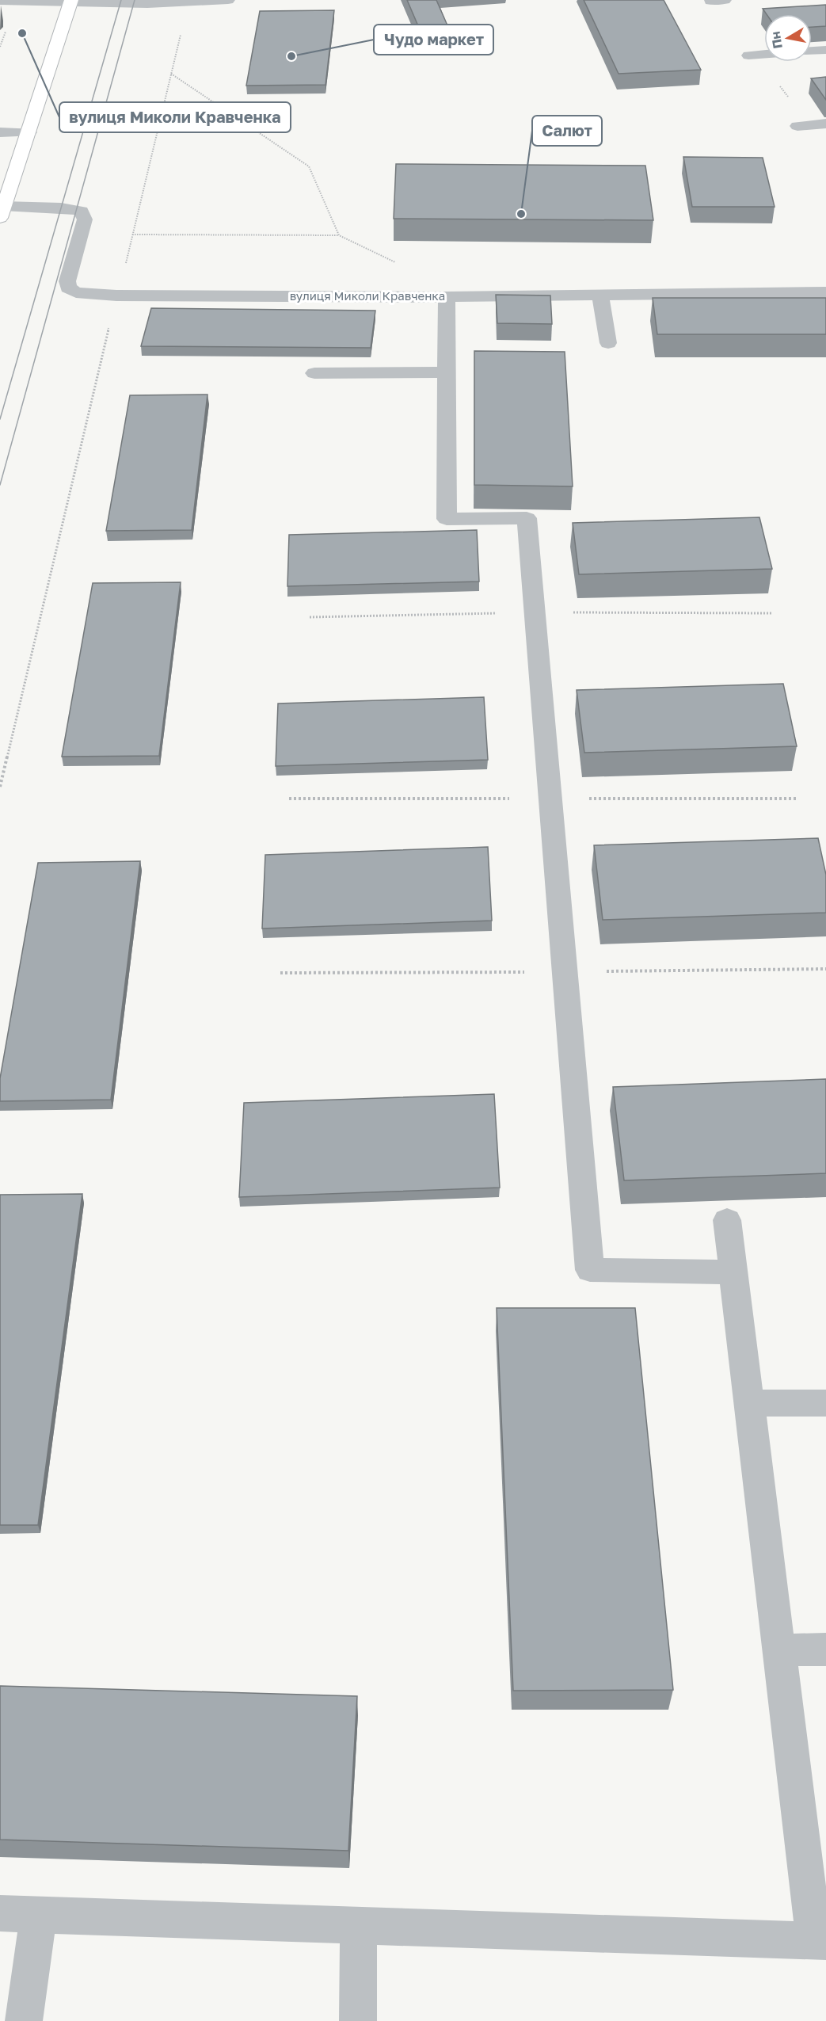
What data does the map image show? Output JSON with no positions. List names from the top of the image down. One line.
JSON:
{"streets":{"street":["вулиця Миколи Кравченка"]},"places":["вулиця Миколи Кравченка","Чудо маркет","Салют"],"north":"left"}
